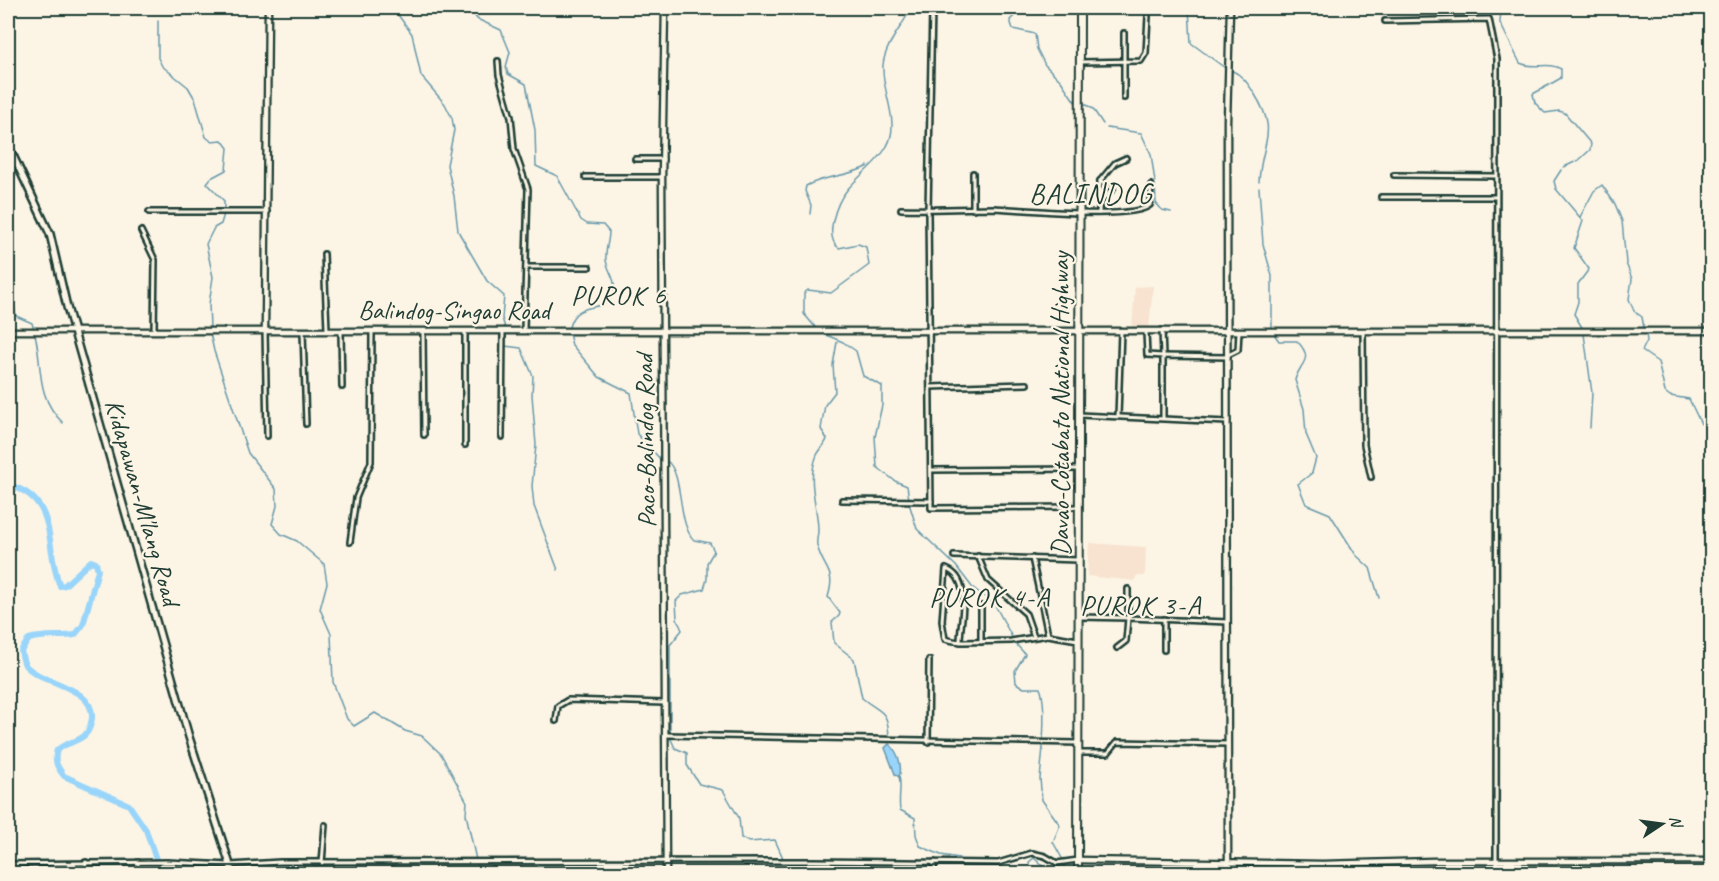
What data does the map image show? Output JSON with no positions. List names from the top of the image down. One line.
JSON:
{"streets":{"highway":["Davao-Cotabato National Highway"],"main road":["Kidapawan-M'lang Road"],"street":["Balindog-Singao Road","Paco-Balindog Road"]},"crossings":[["Balindog-Singao Road","Davao-Cotabato National Highway"],["Balindog-Singao Road","Paco-Balindog Road"],["Balindog-Singao Road","Kidapawan-M'lang Road"]],"districts":["BALINDOG","PUROK 6","PUROK 4-A","PUROK 3-A"],"north":"right"}
